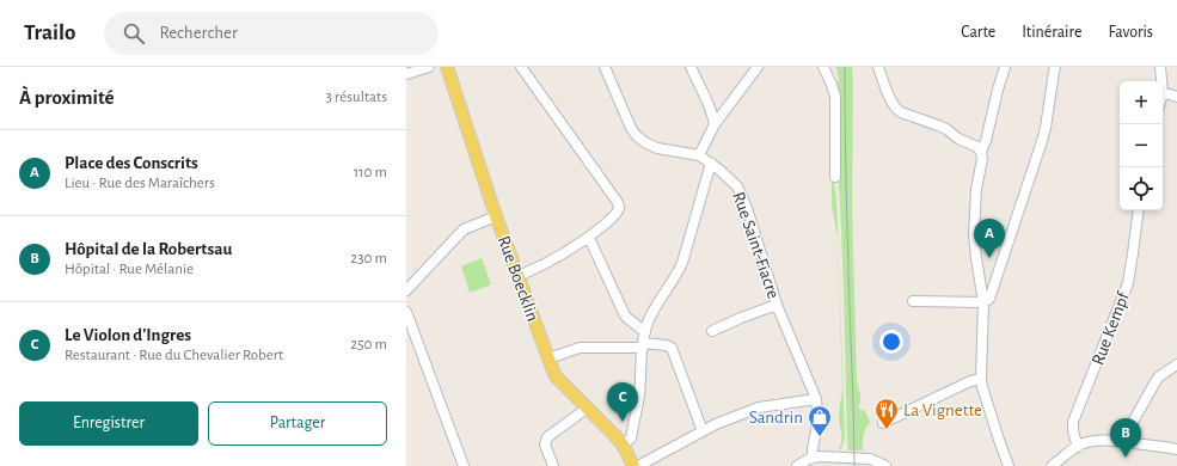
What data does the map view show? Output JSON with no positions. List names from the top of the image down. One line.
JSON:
{"streets":{"main road":["Rue Boecklin"],"street":["Rue Saint-Fiacre","Rue Kempf"]},"places":{"restaurant":["La Vignette"],"shop":["Sandrin"]},"page":{"header":"Trailo","search":"Rechercher","nav":["Carte","Itinéraire","Favoris"],"heading":["À proximité","3 résultats"],"map_buttons":["+","−"],"list":[{"mark":"A","name":"Place des Conscrits","note":"Lieu · Rue des Maraîchers","value":"110 m"},{"mark":"B","name":"Hôpital de la Robertsau","note":"Hôpital · Rue Mélanie","value":"230 m"},{"mark":"C","name":"Le Violon d'Ingres","note":"Restaurant · Rue du Chevalier Robert","value":"250 m"}],"pins":["A","C","B"],"buttons":["Enregistrer","Partager"]}}
